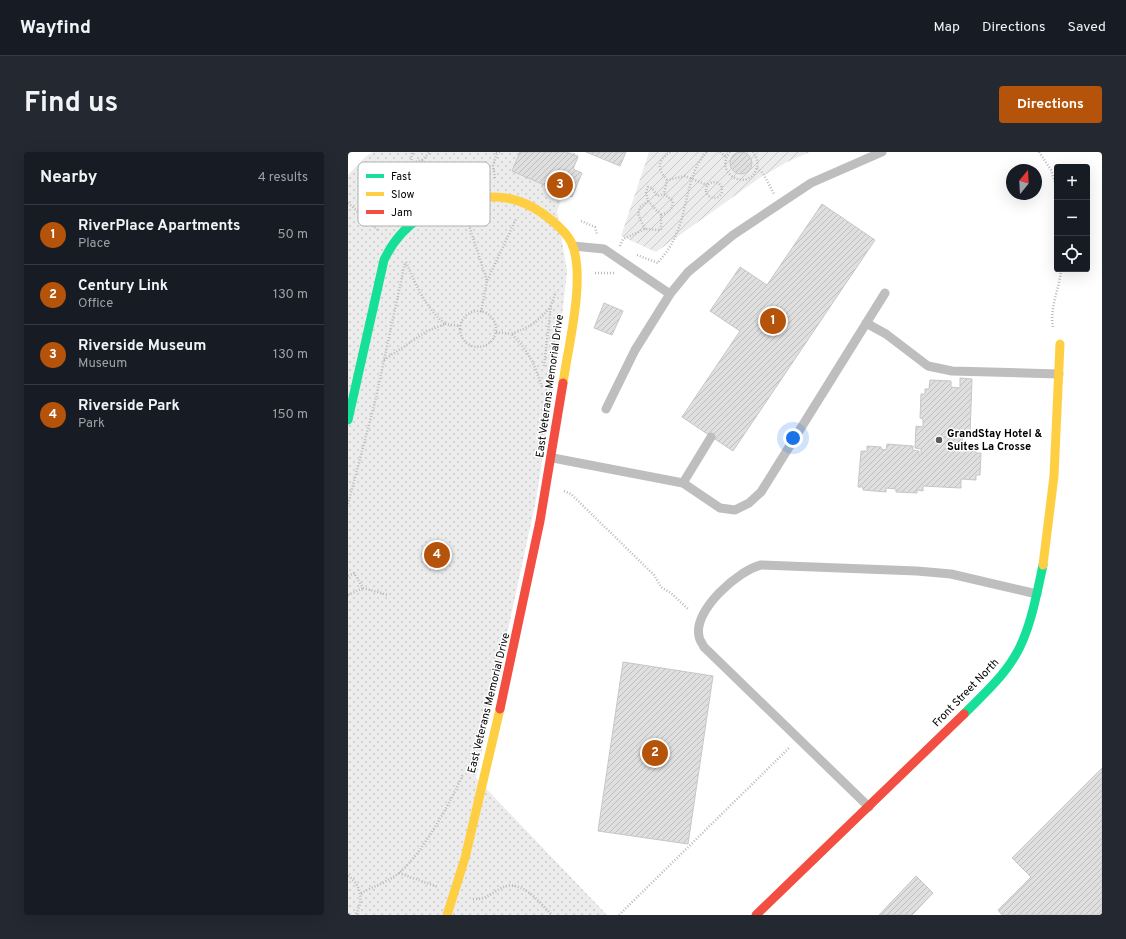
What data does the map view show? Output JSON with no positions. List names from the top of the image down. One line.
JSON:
{"streets":{"street":["East Veterans Memorial Drive","Front Street North"]},"places":["GrandStay Hotel & Suites La Crosse"],"legend":["Fast","Slow","Jam"],"north":"top","page":{"header":"Wayfind","nav":["Map","Directions","Saved"],"title":"Find us","buttons":"Directions","heading":["Nearby","4 results"],"map_buttons":["+","−"],"pins":["3","1","4","2"],"list":[{"mark":"1","name":"RiverPlace Apartments","note":"Place","value":"50 m"},{"mark":"2","name":"Century Link","note":"Office","value":"130 m"},{"mark":"3","name":"Riverside Museum","note":"Museum","value":"130 m"},{"mark":"4","name":"Riverside Park","note":"Park","value":"150 m"}]}}
